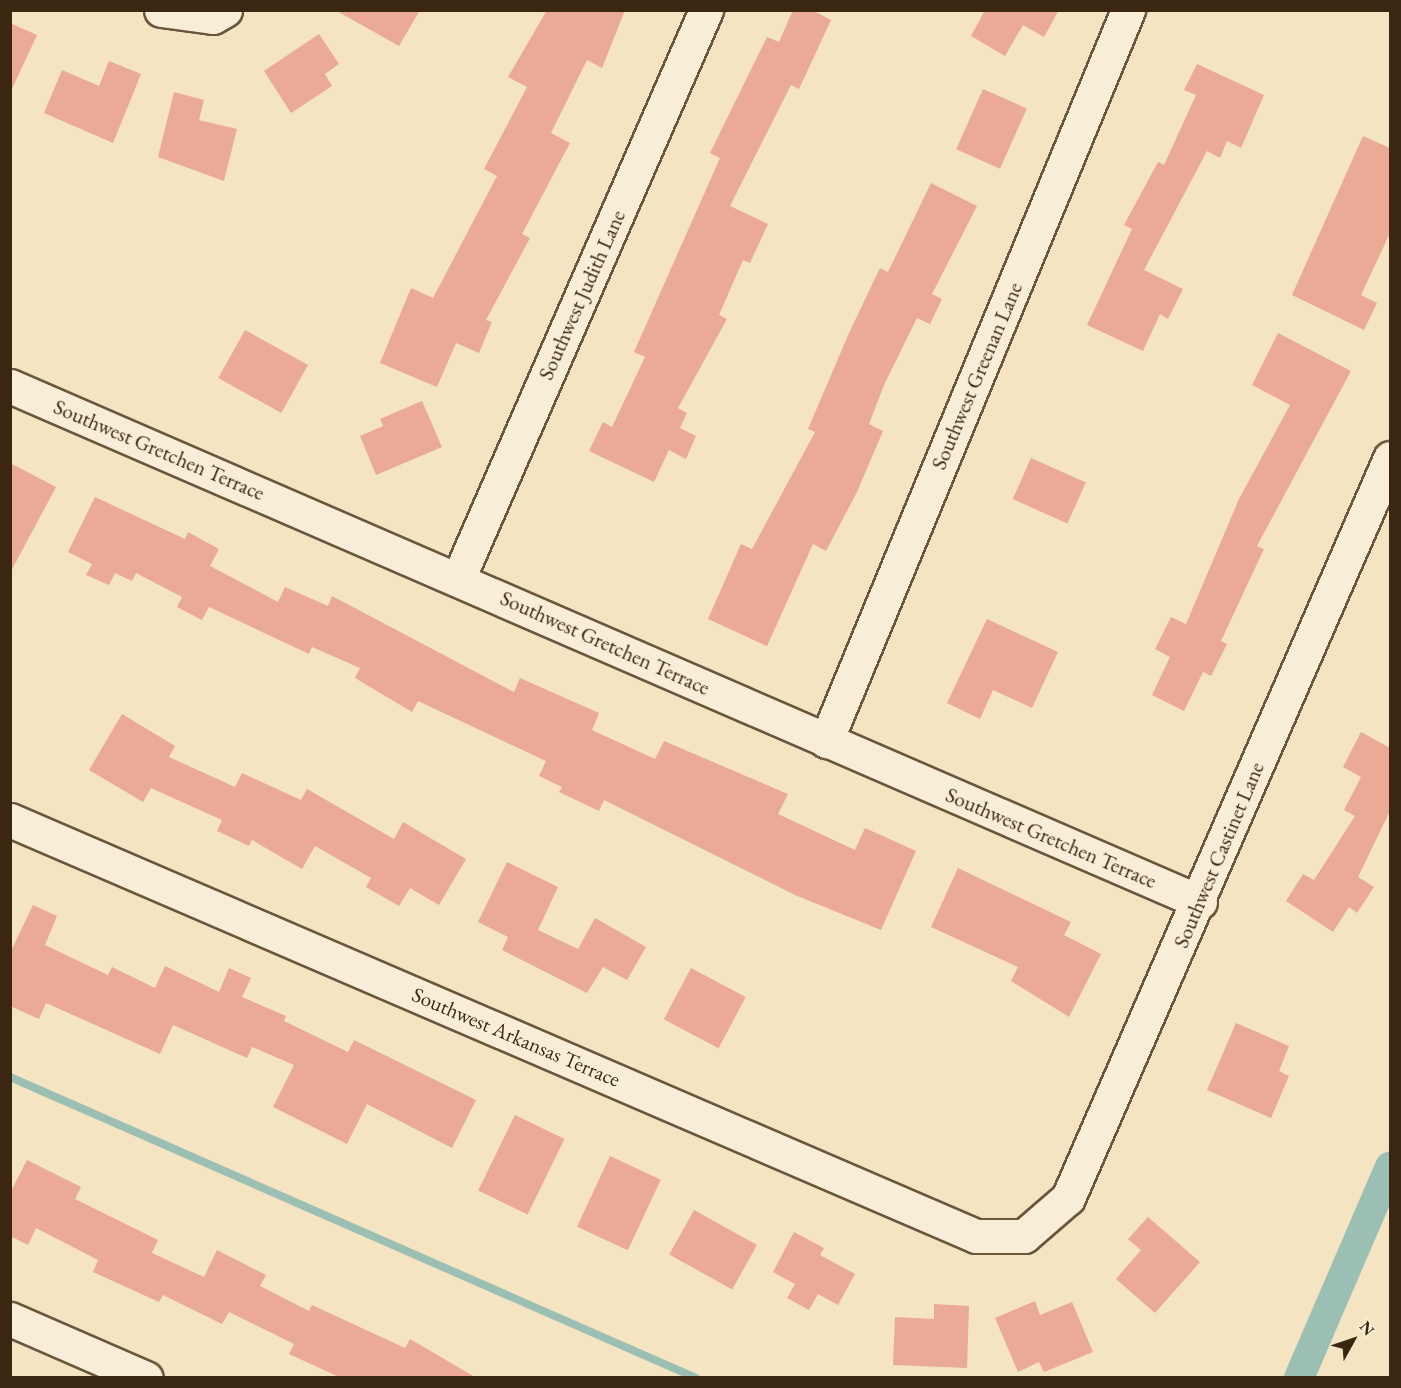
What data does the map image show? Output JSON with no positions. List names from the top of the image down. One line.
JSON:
{"streets":{"street":["Southwest Judith Lane","Southwest Greenan Lane","Southwest Gretchen Terrace","Southwest Castinet Lane","Southwest Arkansas Terrace"]},"crossings":[["Southwest Judith Lane","Southwest Gretchen Terrace"],["Southwest Greenan Lane","Southwest Gretchen Terrace"],["Southwest Gretchen Terrace","Southwest Castinet Lane"],["Southwest Castinet Lane","Southwest Arkansas Terrace"]],"north":"top right"}
